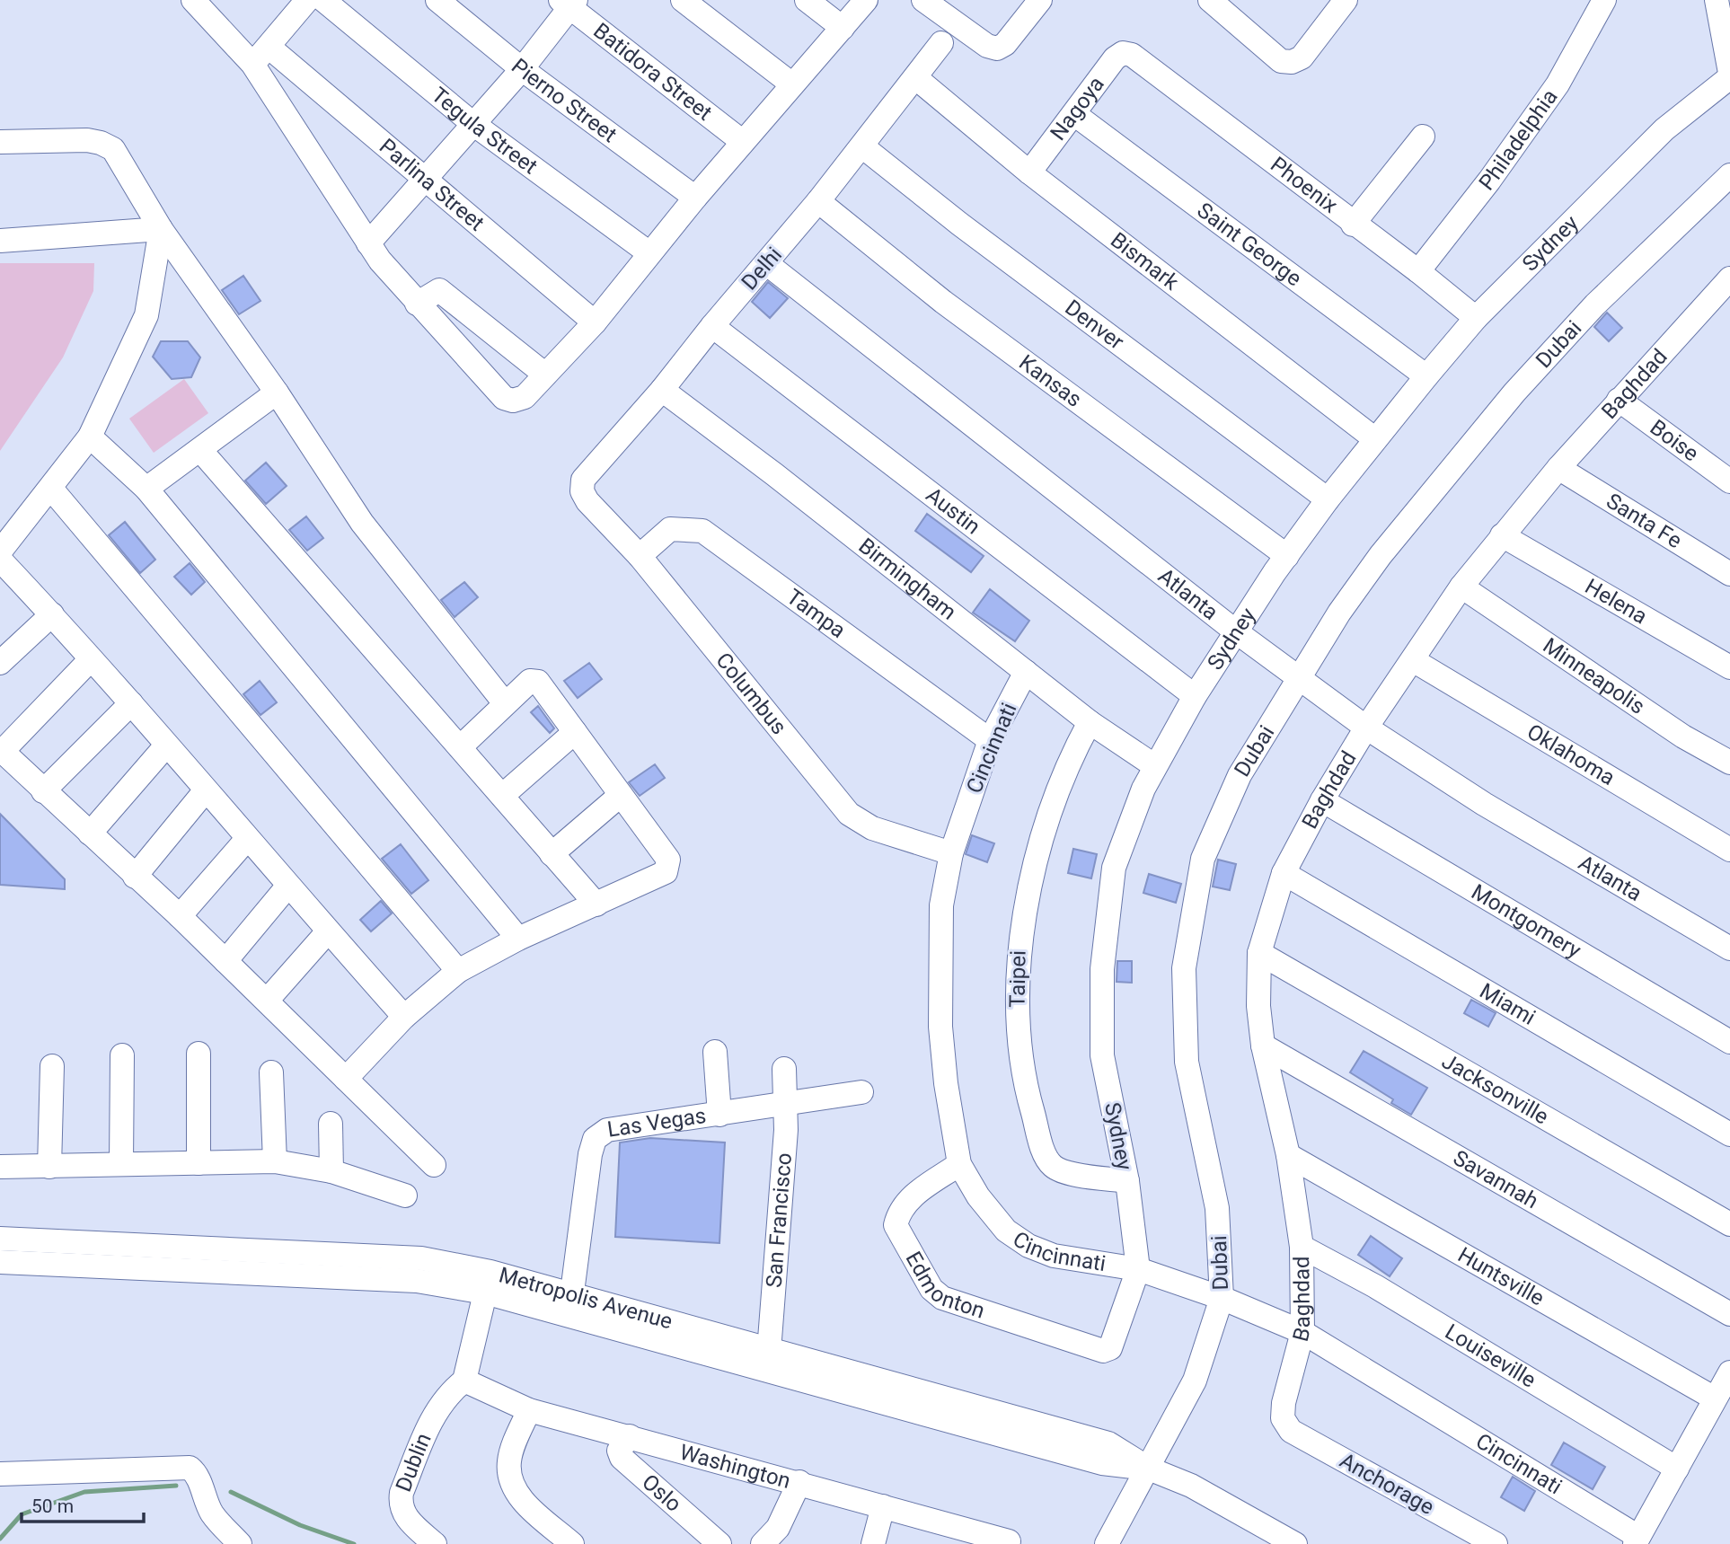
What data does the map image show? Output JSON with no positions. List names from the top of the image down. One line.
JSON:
{"streets":{"street":["Batidora Street","Pierno Street","Nagoya","Tegula Street","Philadelphia","Parlina Street","Phoenix","Sydney","Saint George","Bismark","Delhi","Denver","Dubai","Kansas","Baghdad","Boise","Austin","Santa Fe","Birmingham","Atlanta","Helena","Tampa","Minneapolis","Columbus","Cincinnati","Oklahoma","Montgomery","Taipei","Miami","Jacksonville","Las Vegas","Savannah","San Francisco","Huntsville","Edmonton","Metropolis Avenue","Louiseville","Dublin","Washington","Anchorage","Oslo"]},"crossings":[["Nagoya","Phoenix"],["Nagoya","Saint George"],["Nagoya","Bismark"],["Philadelphia","Phoenix"],["Phoenix","Sydney"],["Sydney","Saint George"],["Sydney","Bismark"],["Sydney","Denver"],["Sydney","Kansas"],["Sydney","Austin"],["Sydney","Birmingham"],["Sydney","Atlanta"],["Sydney","Cincinnati"],["Sydney","Taipei"],["Sydney","Edmonton"],["Bismark","Delhi"],["Delhi","Denver"],["Delhi","Kansas"],["Delhi","Austin"],["Delhi","Birmingham"],["Delhi","Atlanta"],["Delhi","Columbus"],["Dubai","Atlanta"],["Dubai","Cincinnati"],["Dubai","Metropolis Avenue"],["Baghdad","Boise"],["Baghdad","Santa Fe"],["Baghdad","Atlanta"],["Baghdad","Helena"],["Baghdad","Minneapolis"],["Baghdad","Cincinnati"],["Baghdad","Oklahoma"],["Baghdad","Montgomery"],["Baghdad","Miami"],["Baghdad","Jacksonville"],["Baghdad","Savannah"],["Baghdad","Huntsville"],["Baghdad","Louiseville"],["Baghdad","Anchorage"],["Birmingham","Cincinnati"],["Birmingham","Taipei"],["Tampa","Columbus"],["Tampa","Cincinnati"],["Columbus","Cincinnati"],["Cincinnati","Edmonton"],["Las Vegas","San Francisco"],["Las Vegas","Metropolis Avenue"],["San Francisco","Metropolis Avenue"],["Dublin","Washington"],["Washington","Oslo"]],"scale_bar":"50 m"}
